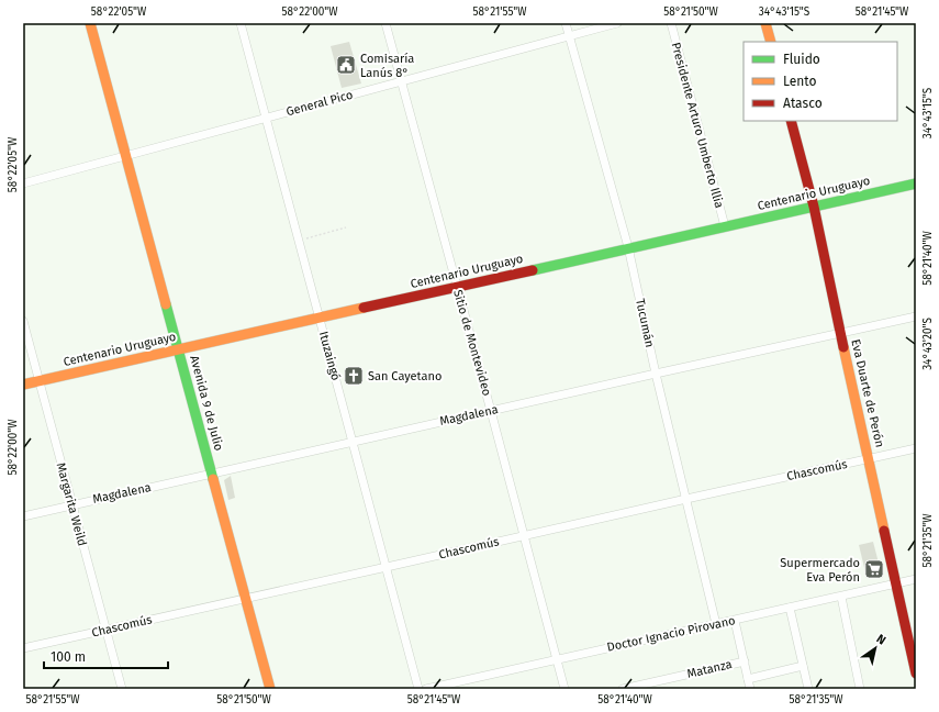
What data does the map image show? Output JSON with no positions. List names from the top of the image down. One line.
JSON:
{"streets":{"main road":["Centenario Uruguayo","Eva Duarte de Perón","Avenida 9 de Julio"],"street":["General Pico","Presidente Arturo Umberto Illia","Tucumán","Sitio de Montevideo","Ituzaingó","Magdalena","Chascomús","Margarita Weild","Doctor Ignacio Pirovano","Matanza"]},"crossings":[["General Pico","Tucumán"],["General Pico","Sitio de Montevideo"],["General Pico","Ituzaingó"],["General Pico","Avenida 9 de Julio"],["Presidente Arturo Umberto Illia","Centenario Uruguayo"],["Centenario Uruguayo","Tucumán"],["Centenario Uruguayo","Sitio de Montevideo"],["Centenario Uruguayo","Ituzaingó"],["Centenario Uruguayo","Eva Duarte de Perón"],["Centenario Uruguayo","Avenida 9 de Julio"],["Centenario Uruguayo","Margarita Weild"],["Tucumán","Magdalena"],["Tucumán","Chascomús"],["Tucumán","Doctor Ignacio Pirovano"],["Sitio de Montevideo","Magdalena"],["Sitio de Montevideo","Chascomús"],["Sitio de Montevideo","Doctor Ignacio Pirovano"],["Ituzaingó","Magdalena"],["Ituzaingó","Chascomús"],["Eva Duarte de Perón","Magdalena"],["Eva Duarte de Perón","Chascomús"],["Eva Duarte de Perón","Doctor Ignacio Pirovano"],["Avenida 9 de Julio","Magdalena"],["Avenida 9 de Julio","Chascomús"],["Magdalena","Margarita Weild"],["Chascomús","Margarita Weild"]],"places":{"public building":["Comisaría Lanús 8°"],"church":["San Cayetano"],"supermarket":["Supermercado Eva Perón"]},"legend":["Fluido","Lento","Atasco"],"scale_bar":"100 m","north":"top right","coordinates":["58°22'05\"W","58°22'00\"W","58°21'55\"W","58°21'50\"W","34°43'15\"S","58°21'45\"W","58°21'40\"W","34°43'20\"S","58°21'35\"W"]}
